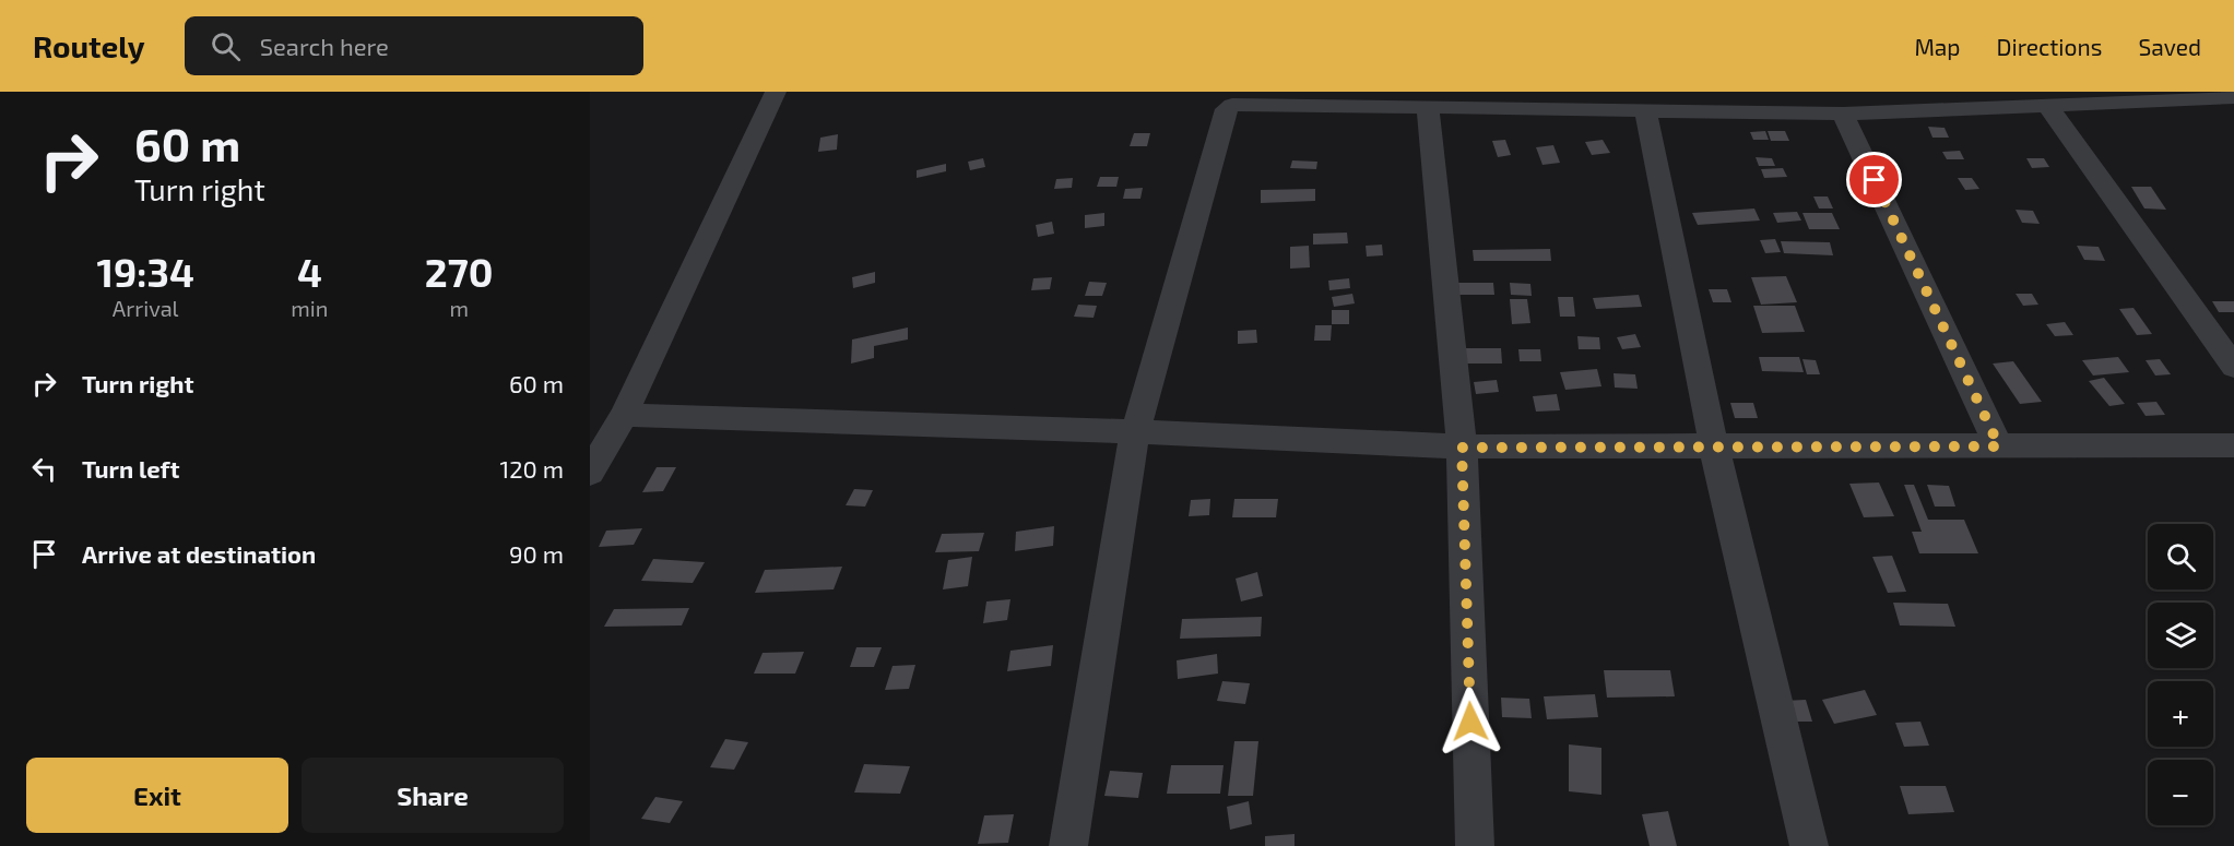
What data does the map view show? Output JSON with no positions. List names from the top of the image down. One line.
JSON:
{"page":{"header":"Routely","search":"Search here","nav":["Map","Directions","Saved"],"turn":["60 m","Turn right"],"eta":["19:34","Arrival","4","min","270","m"],"list":[{"name":"Turn right","value":"60 m"},{"name":"Turn left","value":"120 m"},{"name":"Arrive at destination","value":"90 m"}],"map_buttons":["+","−"],"buttons":["Exit","Share"]}}
